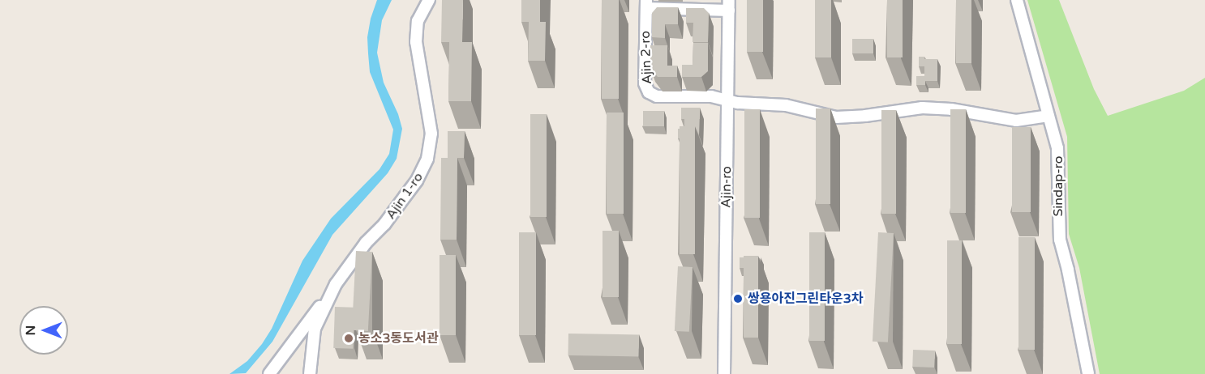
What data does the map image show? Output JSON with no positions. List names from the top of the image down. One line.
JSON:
{"streets":{"street":["Ajin 2-ro","Sindap-ro","Ajin-ro","Ajin 1-ro"]},"crossings":[["Ajin 2-ro","Ajin-ro"]],"places":["쌍용아진그린타운3차","농소3동도서관"],"north":"left"}
